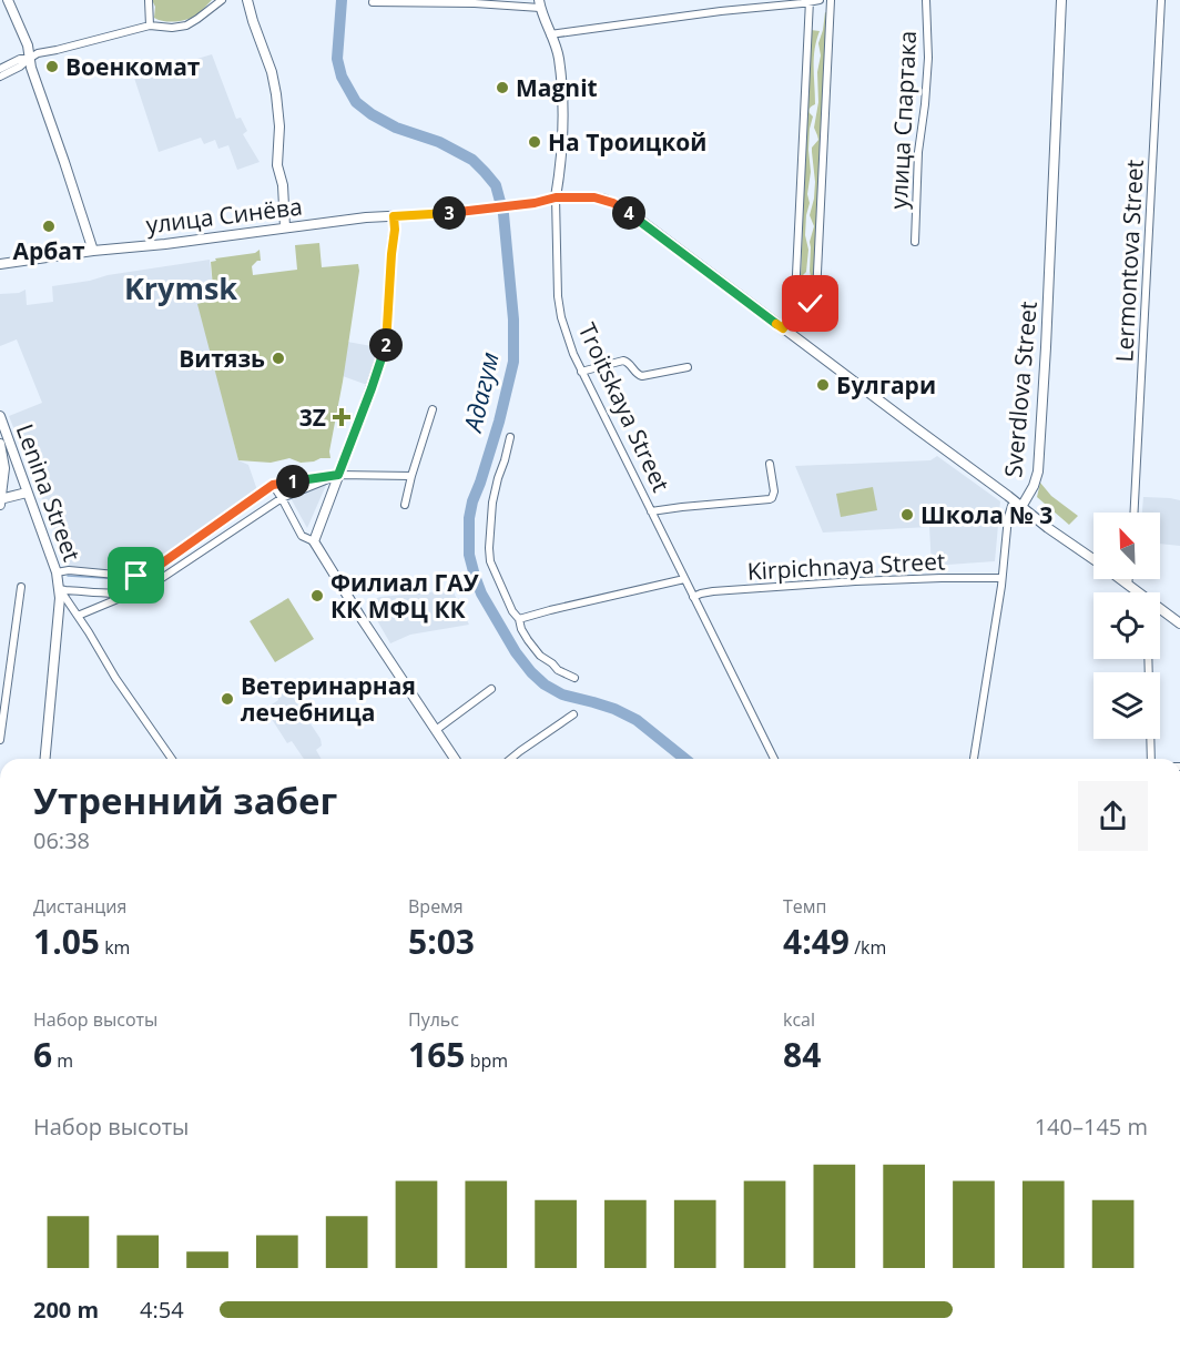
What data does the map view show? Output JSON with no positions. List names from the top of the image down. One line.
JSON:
{"streets":{"main road":["улица Синёва","Sverdlova Street","Troitskaya Street","Lenina Street"],"street":["улица Спартака","Lermontova Street","Kirpichnaya Street"]},"crossings":[["улица Синёва","Sverdlova Street"],["улица Синёва","Troitskaya Street"],["Sverdlova Street","Kirpichnaya Street"],["Troitskaya Street","Kirpichnaya Street"]],"districts":["Krymsk"],"water":["Адагум"],"places":{"other":["Военкомат","Magnit","На Троицкой","Арбат","Витязь","Булгари","Школа № 3","Филиал ГАУ КК МФЦ КК","Ветеринарная лечебница"],"health":["3Z"]},"north":"top left","page":{"pins":["3","4","2","1"],"heading":["Утренний забег","06:38"],"stats":[["Дистанция","1.05 km"],["Время","5:03"],["Темп","4:49 /km"],["Набор высоты","6 m"],["Пульс","165 bpm"],["kcal","84"]],"chart":["Набор высоты","140–145 m"],"list":[{"name":"200 m","note":"4:54"}]}}
